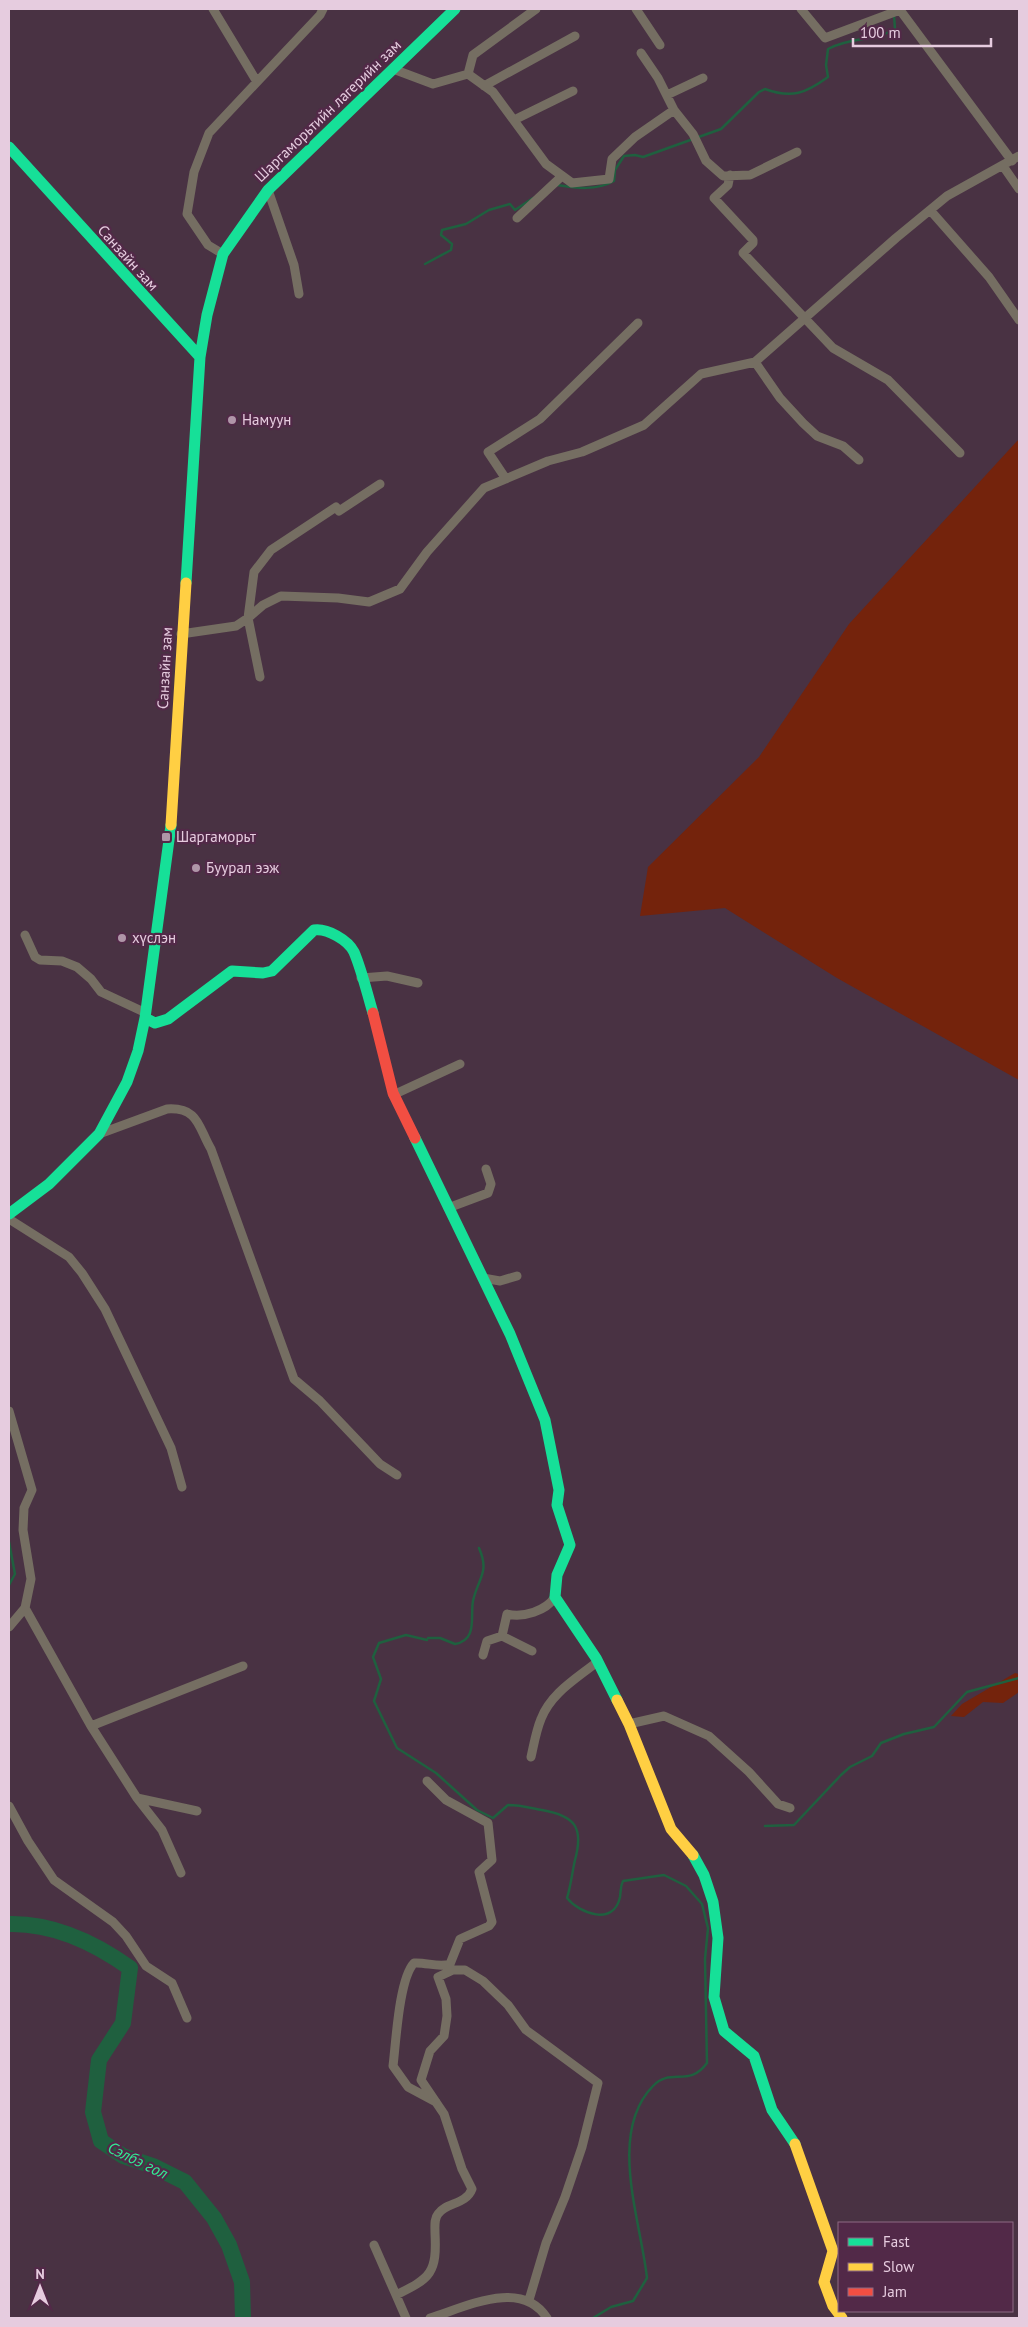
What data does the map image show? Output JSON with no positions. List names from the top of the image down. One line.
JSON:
{"streets":{"street":["Шаргаморьтийн лагерийн зам","Санзайн зам"]},"crossings":[["Шаргаморьтийн лагерийн зам","Санзайн зам"]],"water":["Сэлбэ гол"],"places":{"other":["Намуун","Буурал ээж","хүслэн"],"transit":["Шаргаморьт"]},"legend":["Fast","Slow","Jam"],"scale_bar":"100 m","north":"top"}
